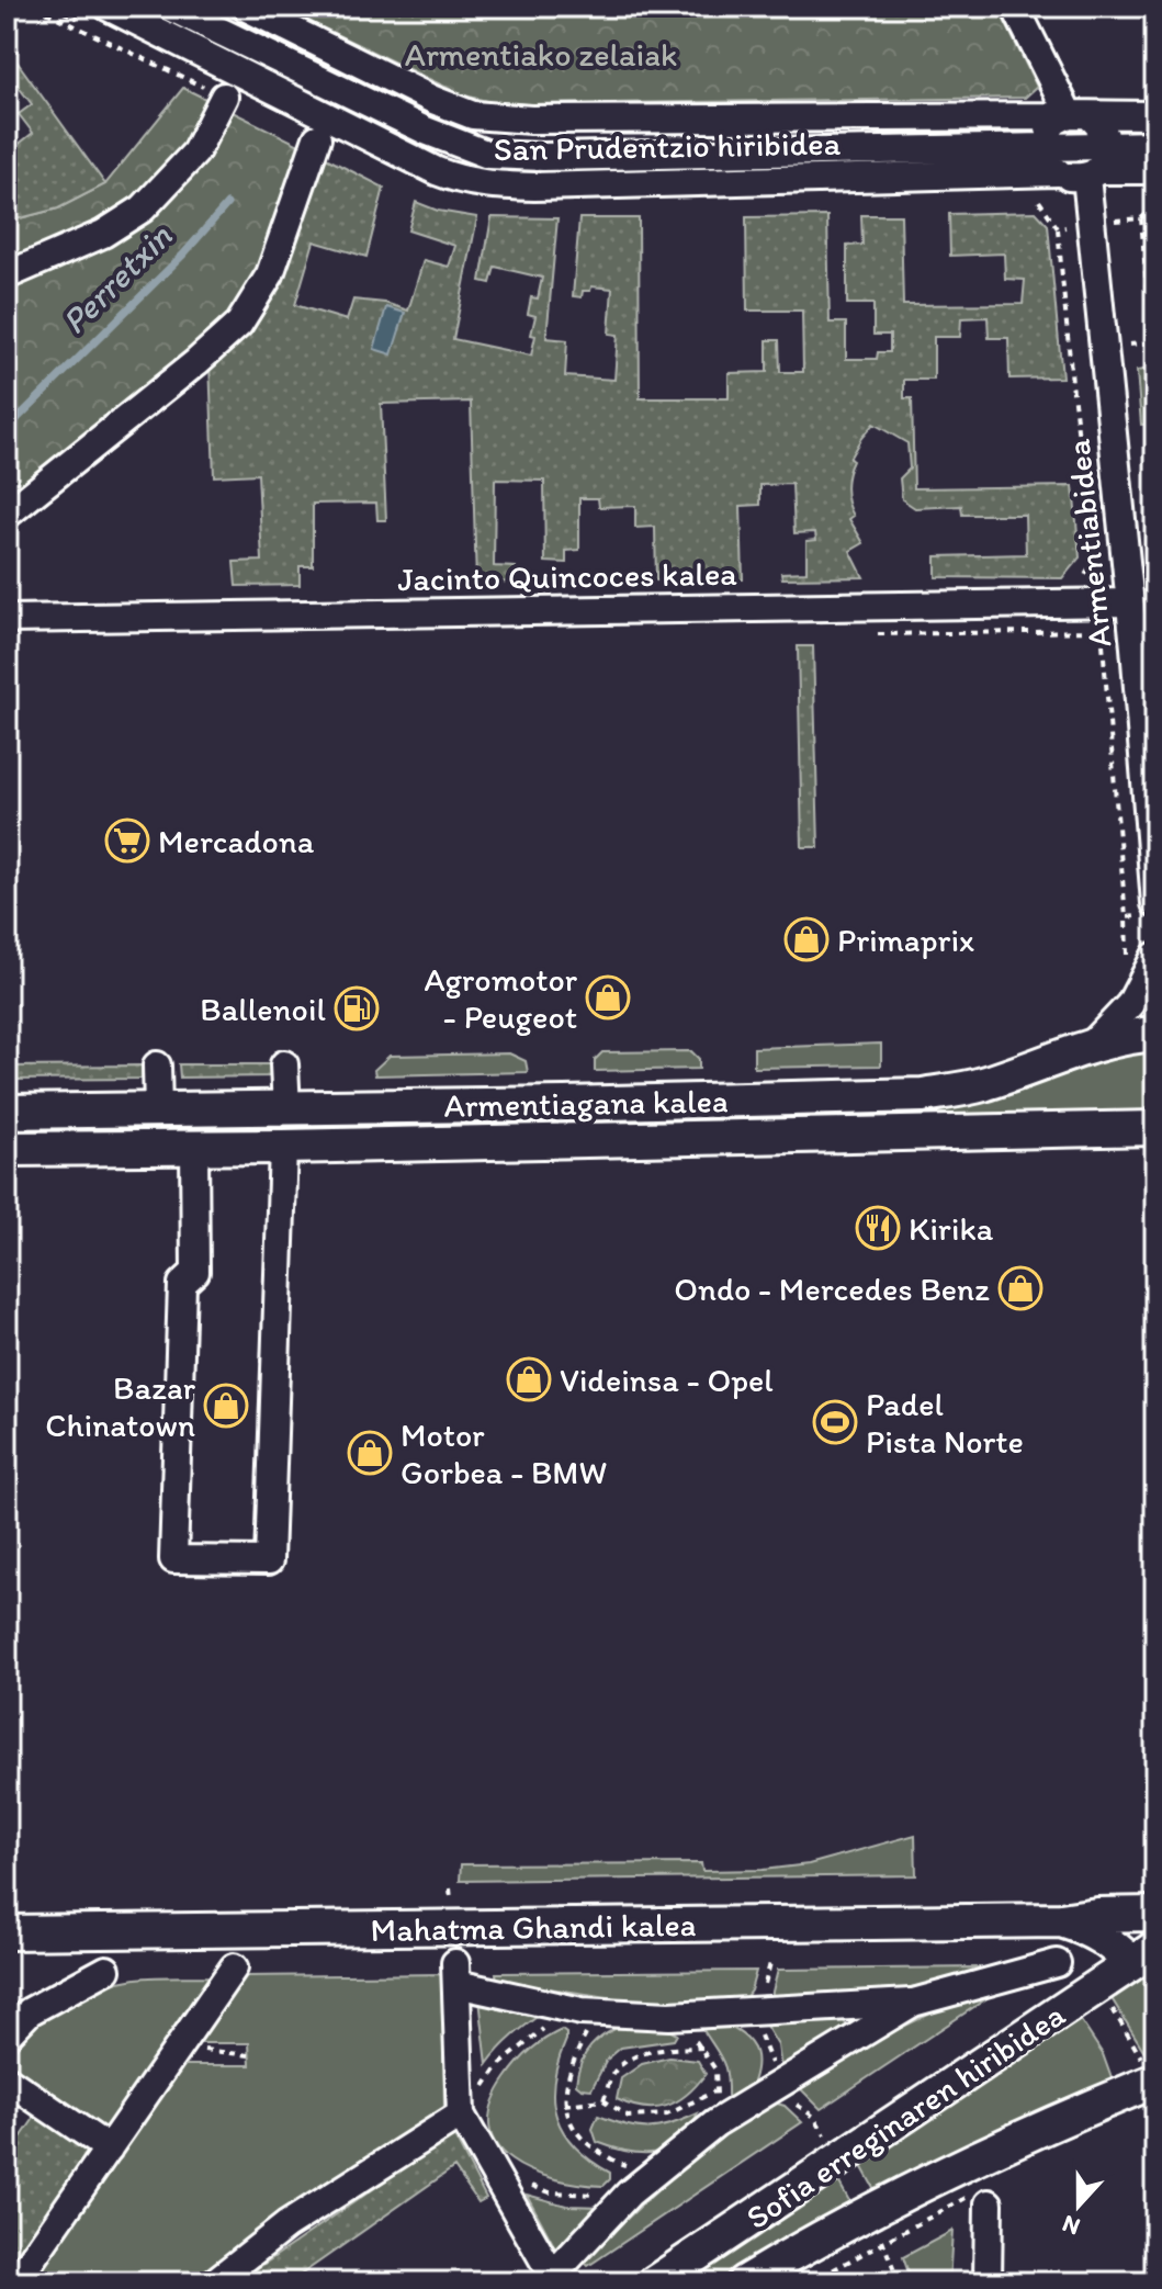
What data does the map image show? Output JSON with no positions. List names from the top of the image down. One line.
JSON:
{"streets":{"main road":["Armentiagana kalea","Mahatma Ghandi kalea","Sofia erreginaren hiribidea"],"street":["San Prudentzio hiribidea","Armentiabidea","Jacinto Quincoces kalea"]},"crossings":[["San Prudentzio hiribidea","Armentiabidea"],["Armentiabidea","Jacinto Quincoces kalea"],["Mahatma Ghandi kalea","Sofia erreginaren hiribidea"]],"water":["Perretxin"],"parks":["Armentiako zelaiak"],"places":{"supermarket":["Mercadona"],"shop":["Primaprix","Agromotor - Peugeot","Ondo - Mercedes Benz","Videinsa - Opel","Bazar Chinatown","Motor Gorbea - BMW"],"fuel station":["Ballenoil"],"restaurant":["Kirika"],"sports":["Padel Pista Norte"]},"north":"bottom"}
